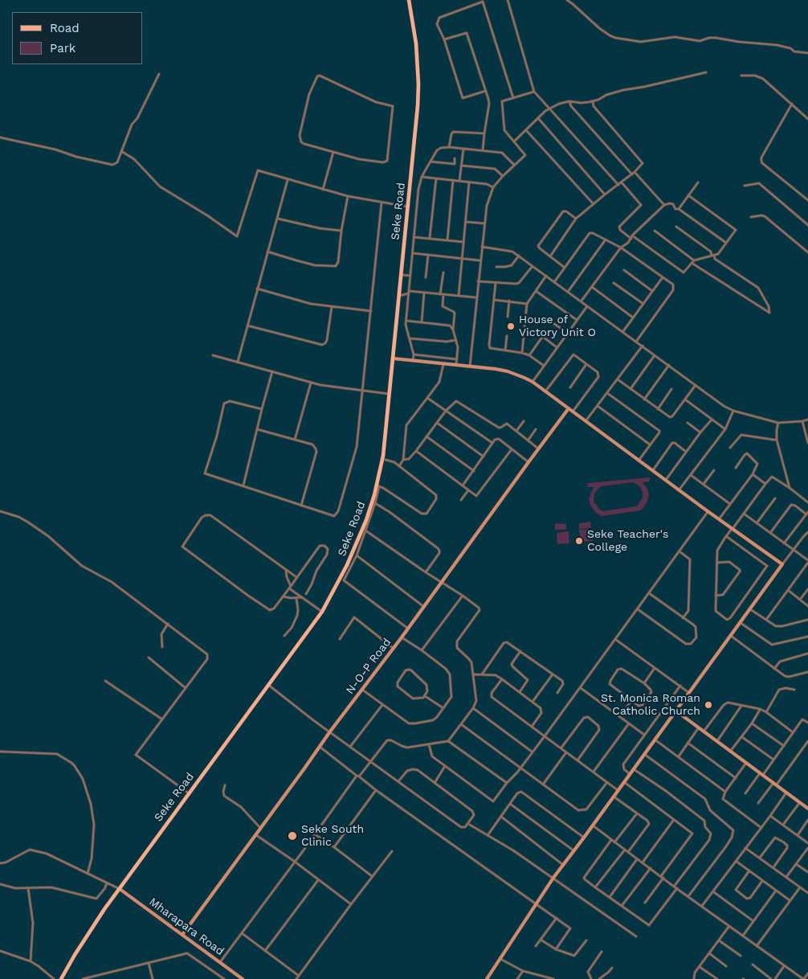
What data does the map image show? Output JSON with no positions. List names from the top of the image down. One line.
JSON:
{"streets":{"main road":["Seke Road"],"street":["N-O-P Road","Mharapara Road"]},"crossings":[["Seke Road","Mharapara Road"],["N-O-P Road","Mharapara Road"]],"places":["House of Victory Unit O","Seke Teacher's College","St. Monica Roman Catholic Church","Seke South Clinic"],"legend":["Road","Park"]}
